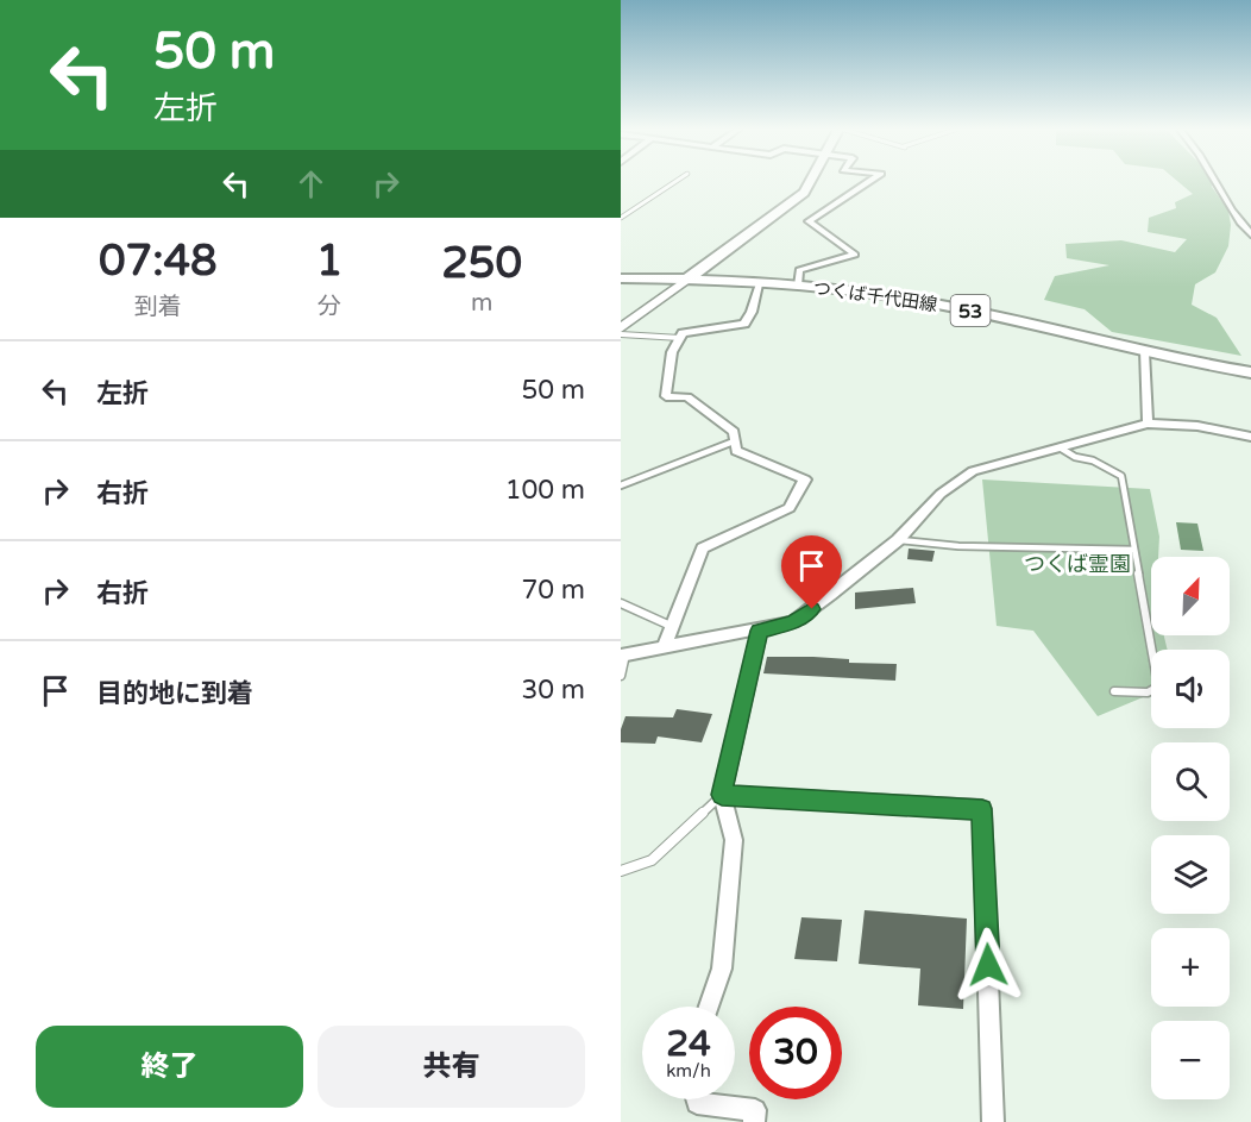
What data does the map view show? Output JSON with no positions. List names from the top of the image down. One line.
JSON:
{"streets":{"main road":["つくば千代田線","53"]},"parks":["つくば霊園"],"north":"top right","page":{"turn":["50 m","左折"],"eta":["07:48","到着","1","分","250","m"],"list":[{"name":"左折","value":"50 m"},{"name":"右折","value":"100 m"},{"name":"右折","value":"70 m"},{"name":"目的地に到着","value":"30 m"}],"map_buttons":["+","−"],"speed":"24 km/h","limit":"30","buttons":["終了","共有"]}}
